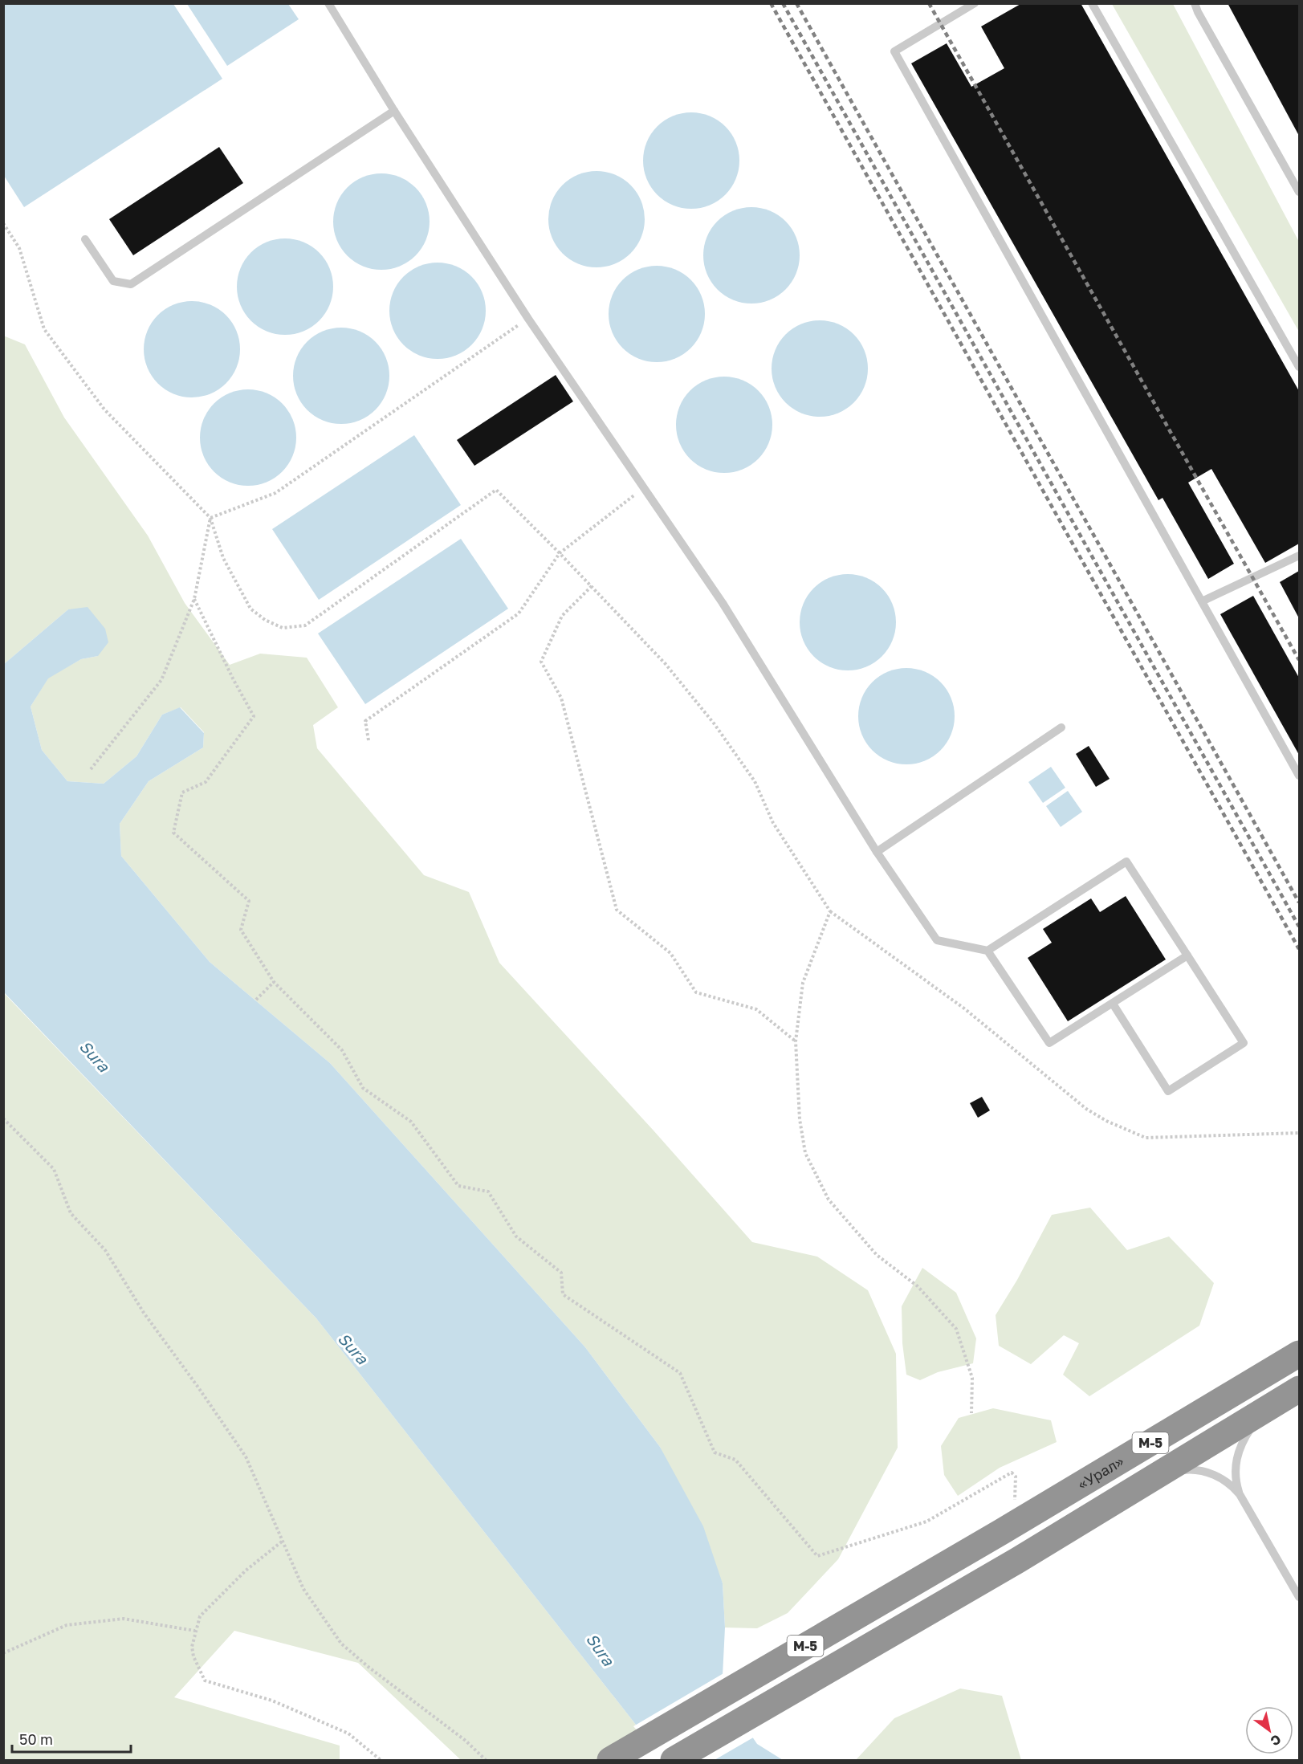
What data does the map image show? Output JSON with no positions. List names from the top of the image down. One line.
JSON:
{"streets":{"highway":["М-5","«Урал»"]},"water":["Sura"],"scale_bar":"50 m","north":"bottom right"}
